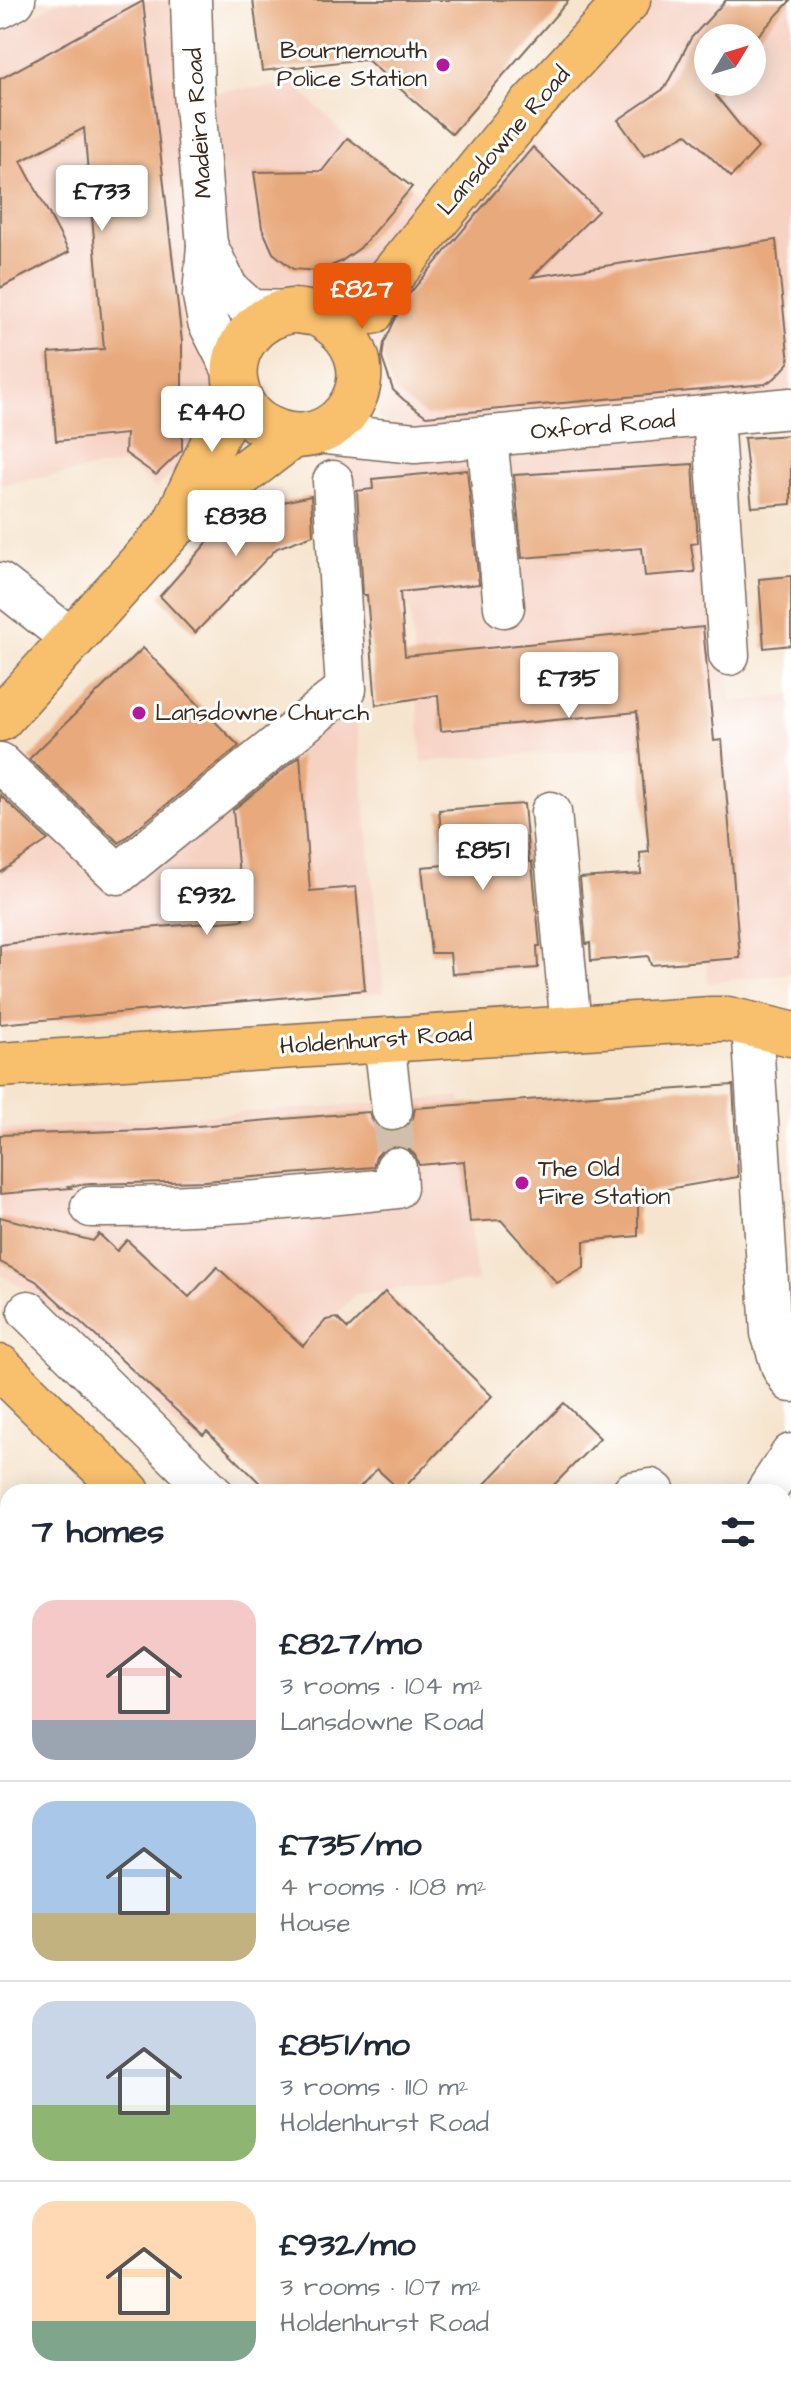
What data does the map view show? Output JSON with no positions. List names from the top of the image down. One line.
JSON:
{"streets":{"main road":["Lansdowne Road","Holdenhurst Road"],"street":["Madeira Road","Oxford Road"]},"crossings":[["Madeira Road","Lansdowne Road"],["Madeira Road","Oxford Road"],["Lansdowne Road","Oxford Road"]],"places":["Bournemouth Police Station","Lansdowne Church","The Old Fire Station"],"north":"top right","page":{"price":["£733","£827","£440","£838","£735","£851","£932"],"heading":"7 homes","list":[{"name":"£827/mo","note":"3 rooms · 104 m² · Lansdowne Road"},{"name":"£735/mo","note":"4 rooms · 108 m² · House"},{"name":"£851/mo","note":"3 rooms · 110 m² · Holdenhurst Road"},{"name":"£932/mo","note":"3 rooms · 107 m² · Holdenhurst Road"}]}}
